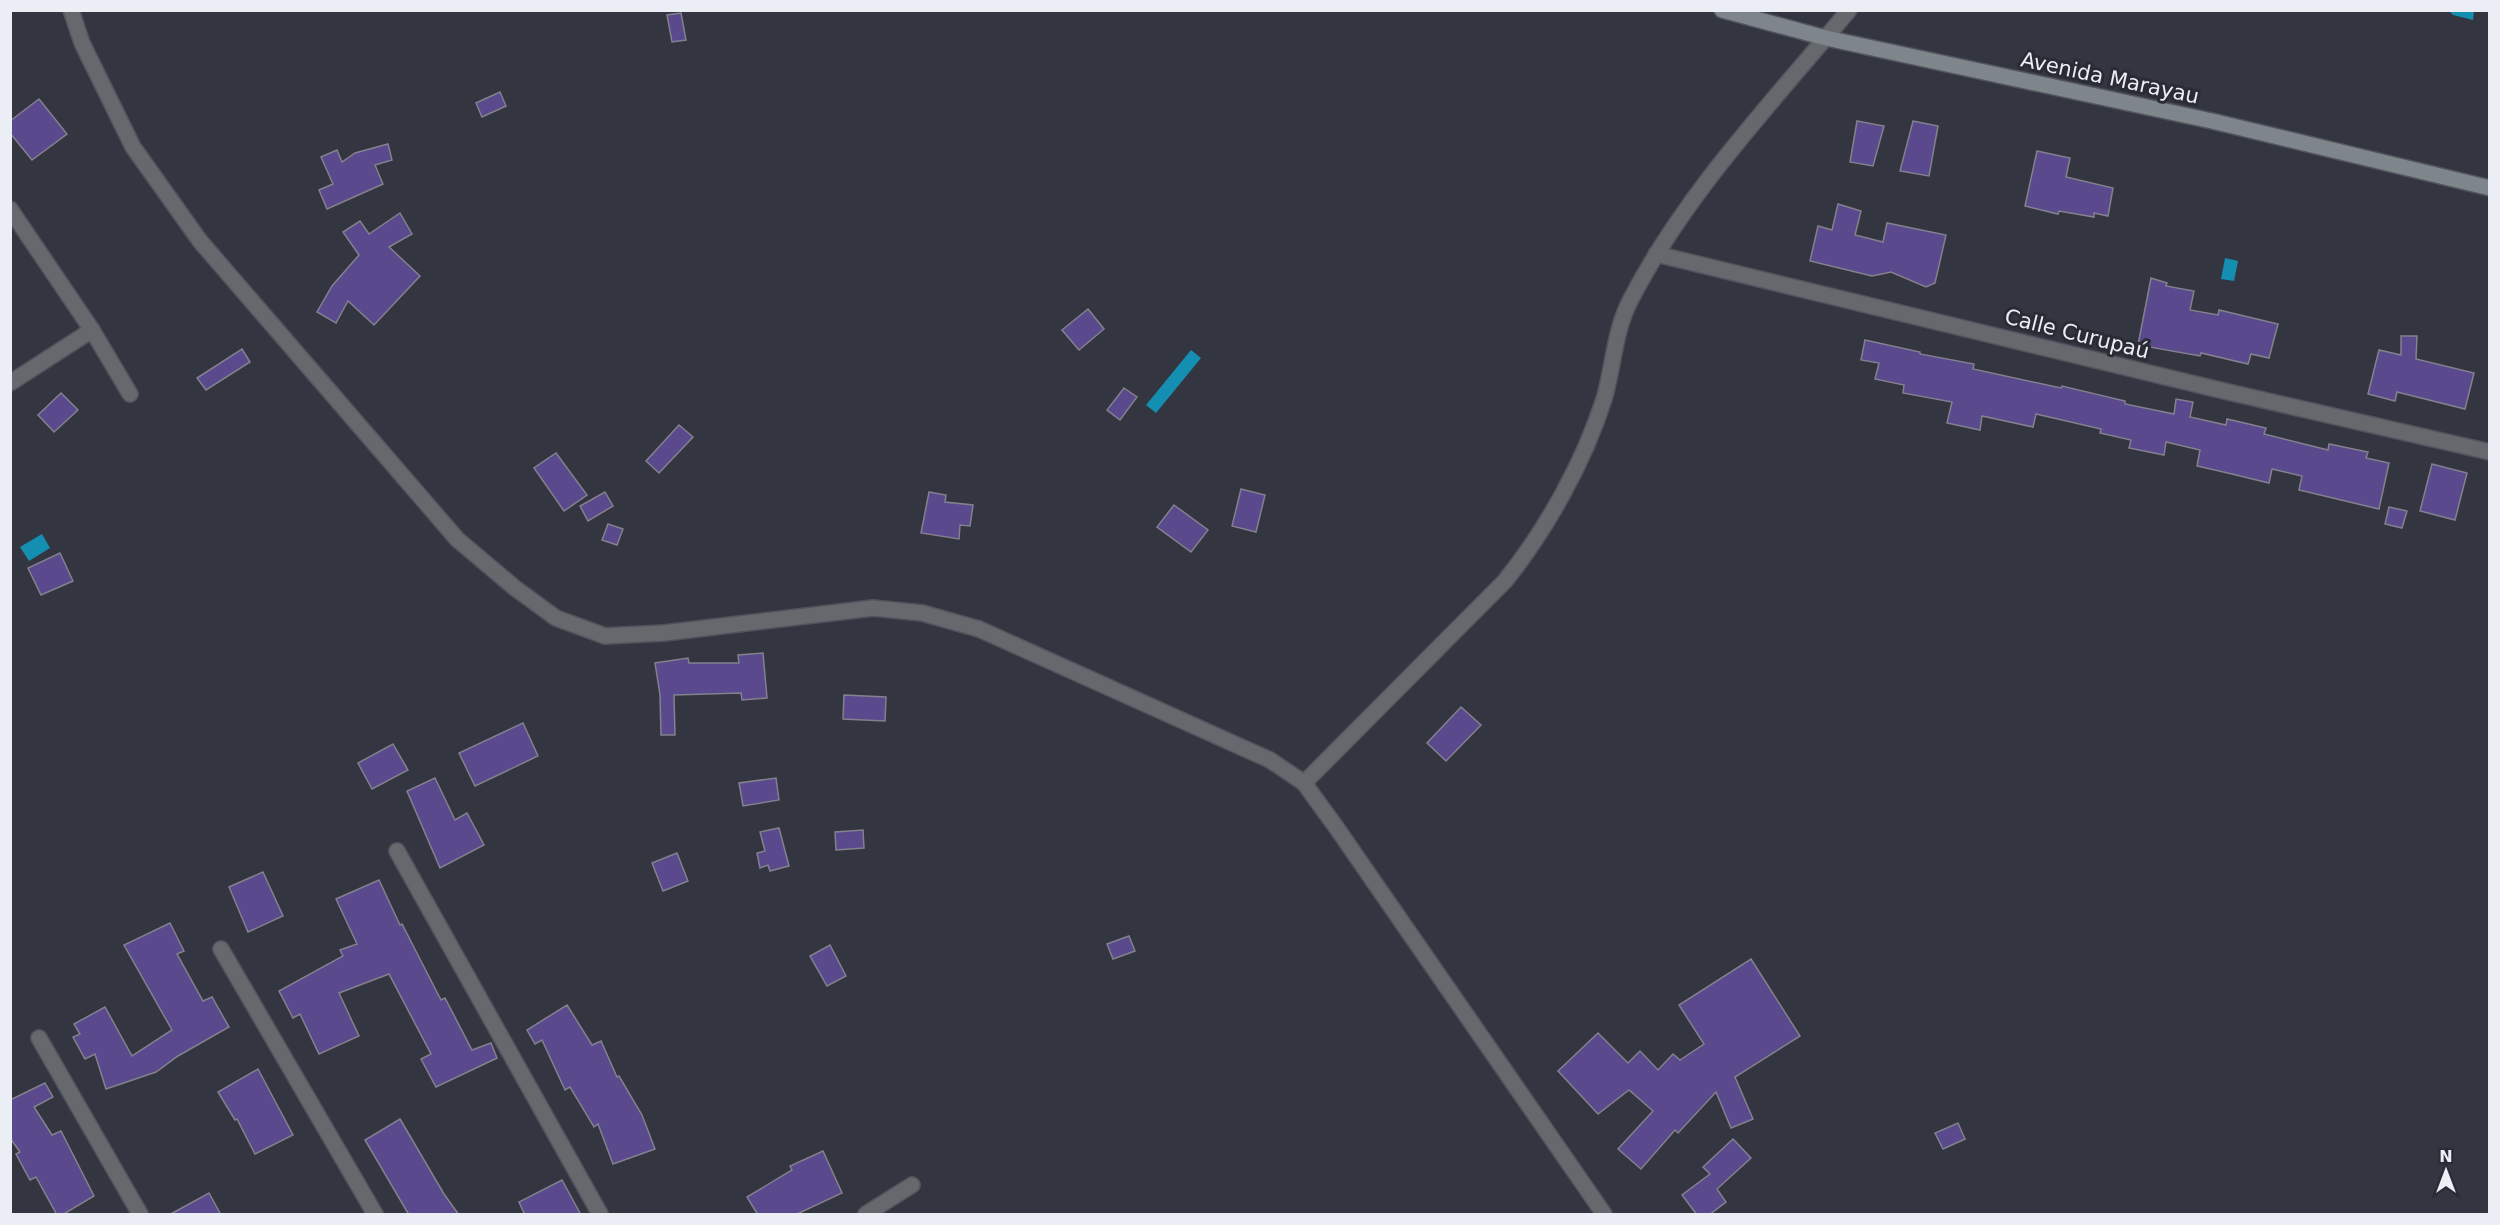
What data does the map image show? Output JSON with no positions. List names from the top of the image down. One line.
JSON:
{"streets":{"street":["Avenida Marayau","Calle Curupaú"]},"north":"top"}
